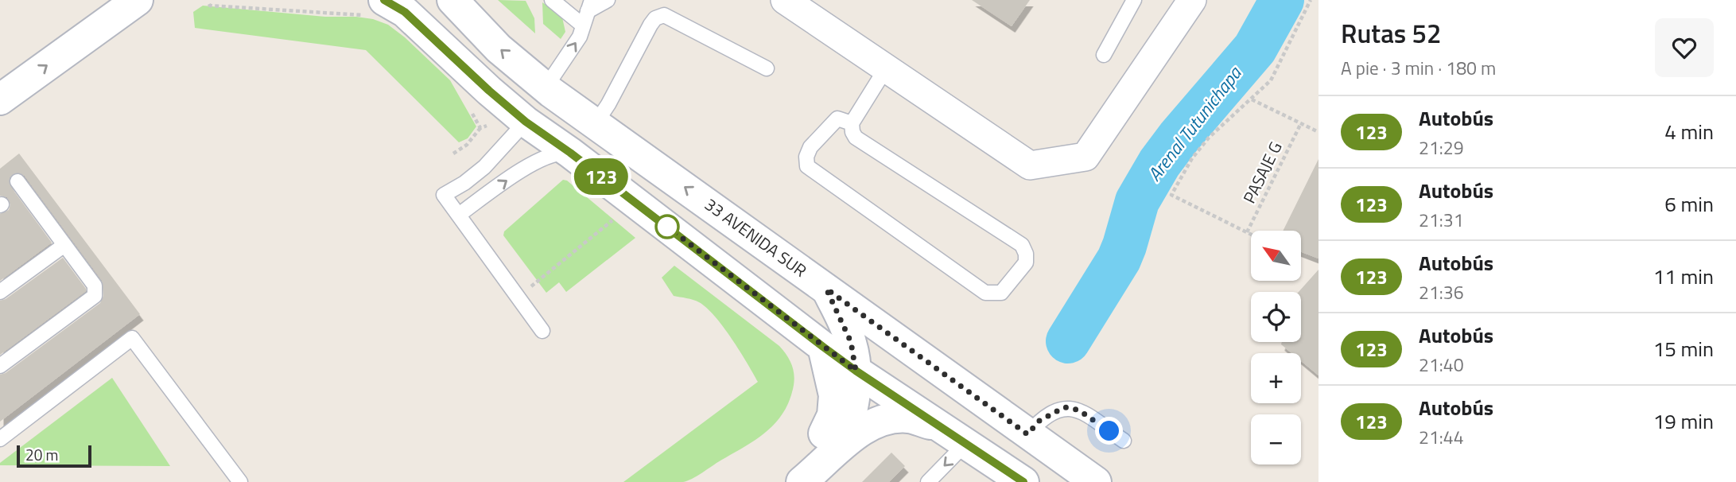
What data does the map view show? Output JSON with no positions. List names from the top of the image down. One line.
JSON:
{"streets":{"street":["33 AVENIDA SUR"],"path":["PASAJE G"]},"water":["Arenal Tutunichapa"],"lines":["bus line 123"],"scale_bar":"20 m","north":"top left","page":{"on_map":"123","heading":["Rutas 52","A pie · 3 min · 180 m"],"list":[{"mark":"123","name":"Autobús","note":"21:29","value":"4 min"},{"mark":"123","name":"Autobús","note":"21:31","value":"6 min"},{"mark":"123","name":"Autobús","note":"21:36","value":"11 min"},{"mark":"123","name":"Autobús","note":"21:40","value":"15 min"},{"mark":"123","name":"Autobús","note":"21:44","value":"19 min"}],"map_buttons":["+","−"],"scale":"20 m"}}
